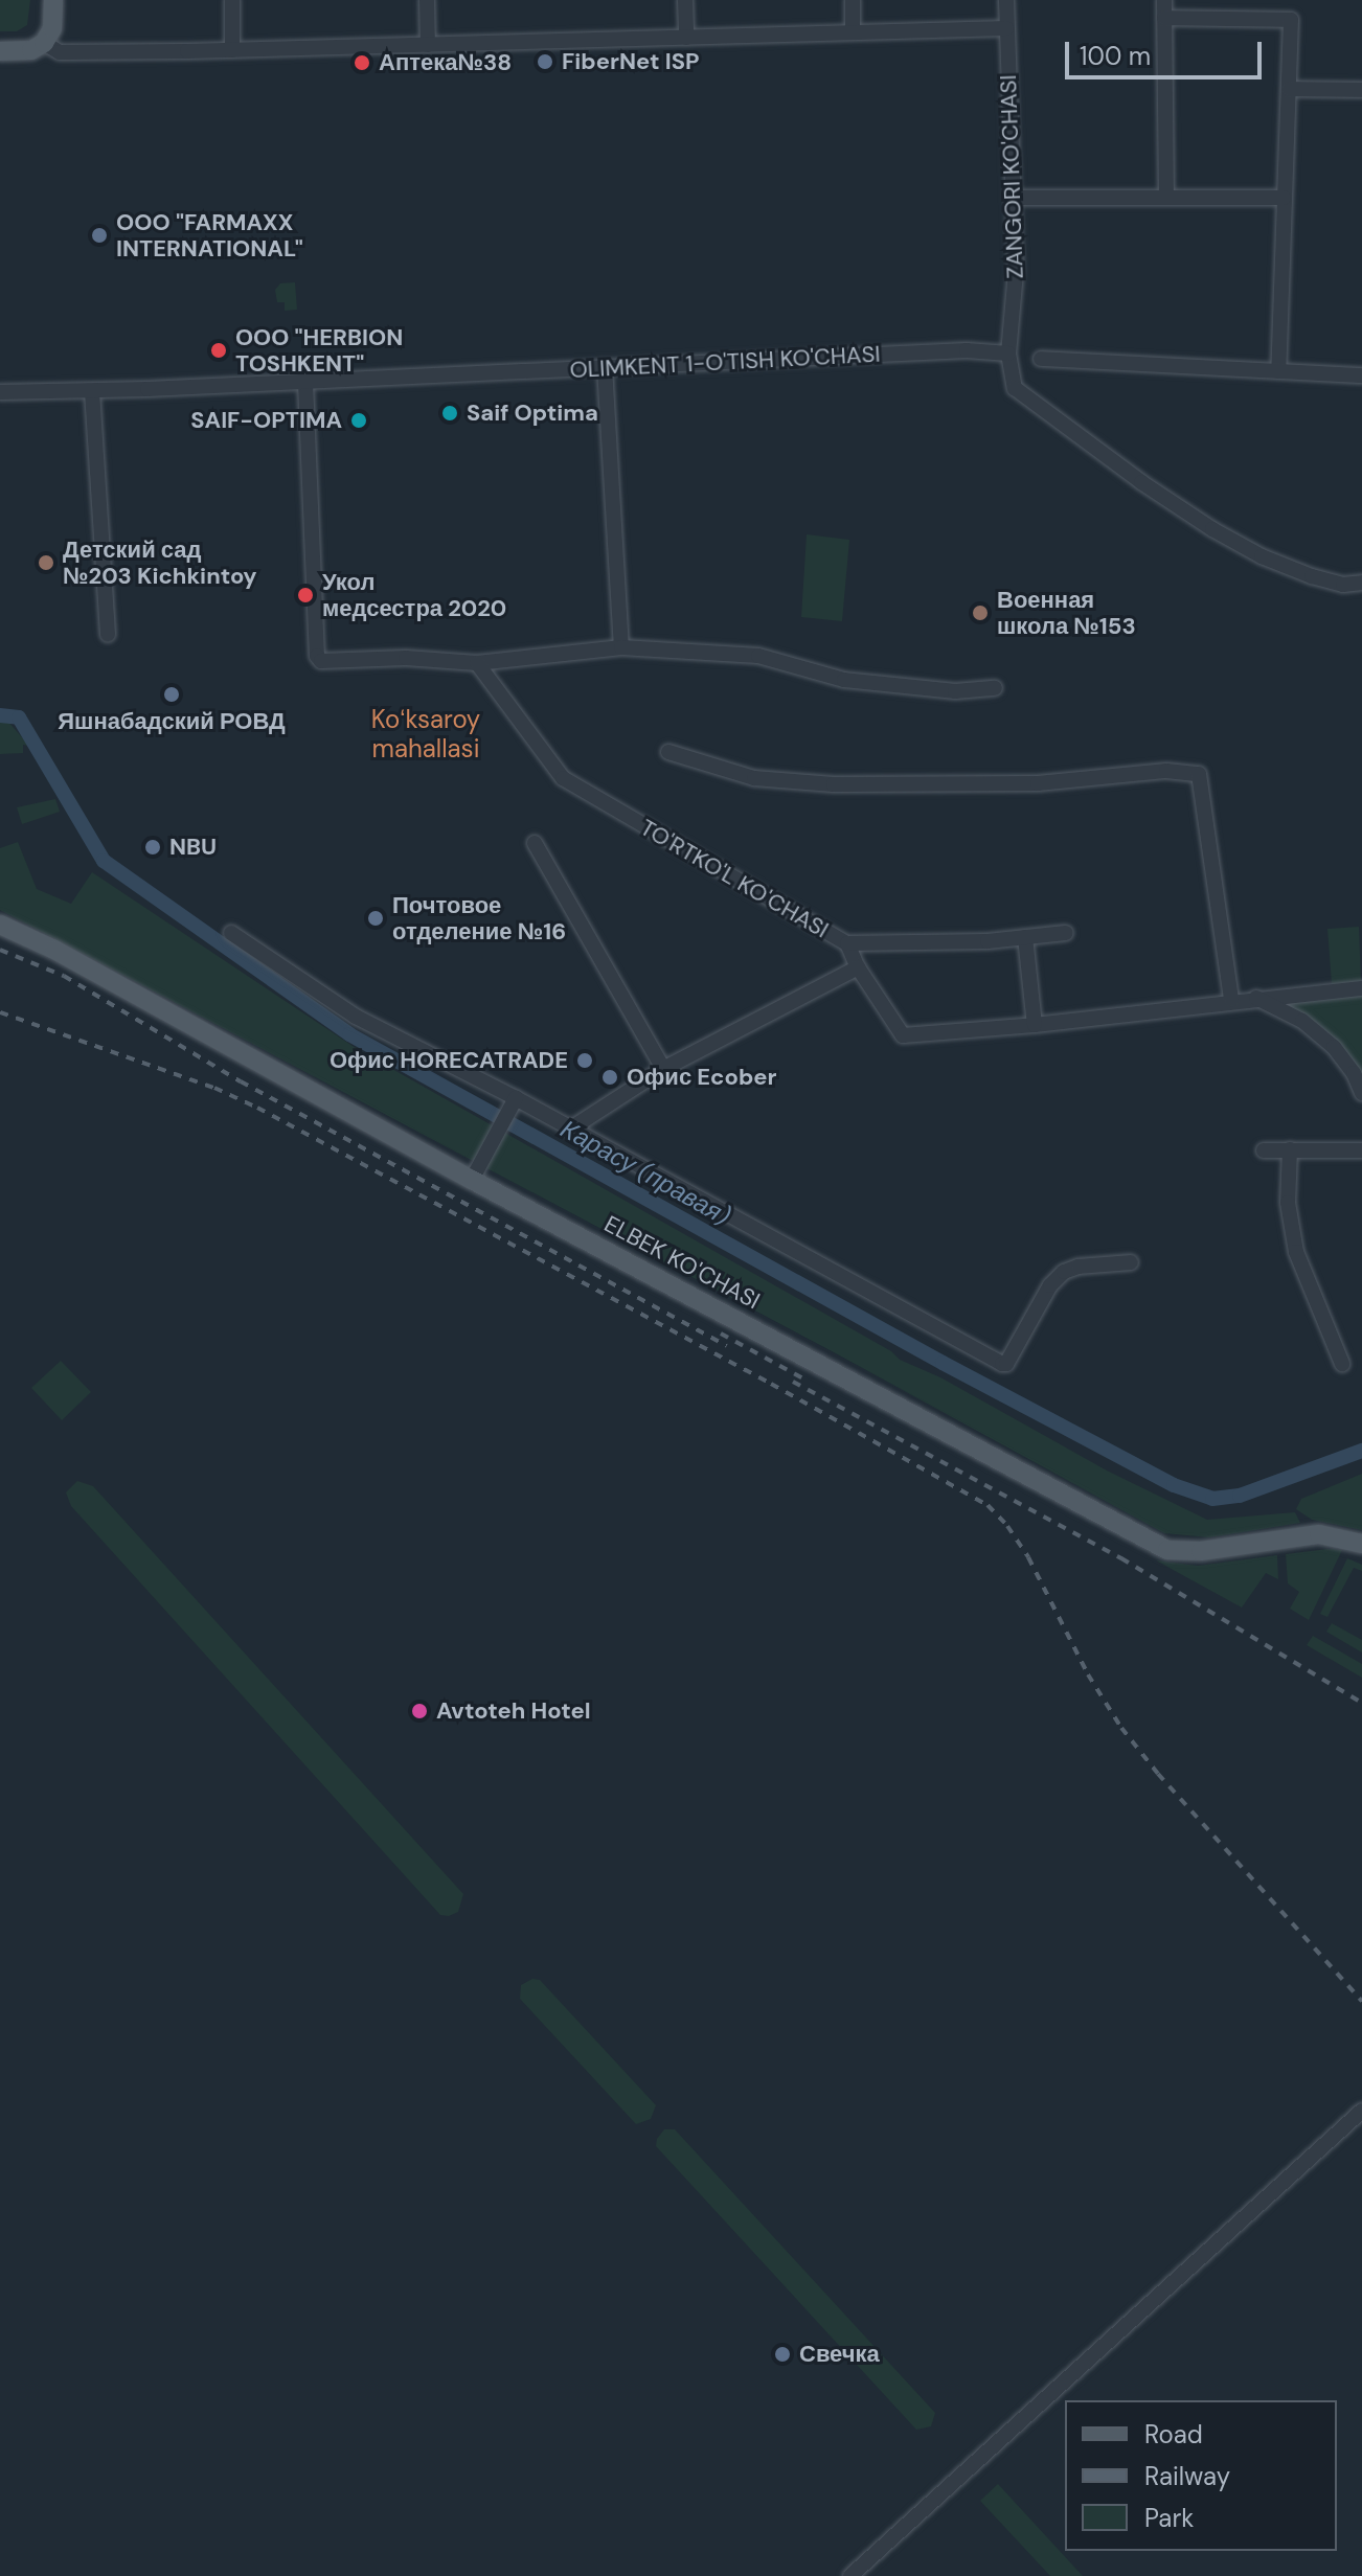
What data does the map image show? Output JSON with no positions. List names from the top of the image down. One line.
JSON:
{"streets":{"main road":["ELBEK KO'CHASI"],"street":["ZANGORI KO'CHASI","OLIMKENT 1-O'TISH KO'CHASI","TO'RTKO'L KO'CHASI"]},"crossings":[["ZANGORI KO'CHASI","OLIMKENT 1-O'TISH KO'CHASI"]],"districts":["Koʻksaroy mahallasi"],"water":["Карасу (правая)"],"places":["FiberNet ISP","Аптека№38","OOO \"FARMAXX INTERNATIONAL\"","ООО \"HERBION TOSHKENT\"","Saif Optima","SAIF-OPTIMA","Детский сад №203 Kichkintoy","Укол медсестра 2020","Военная школа №153","Яшнабадский РОВД","NBU","Почтовое отделение №16","Офис HORECATRADE","Офис Ecober","Avtoteh Hotel","Свечка"],"legend":["Road","Railway","Park"],"scale_bar":"100 m"}
